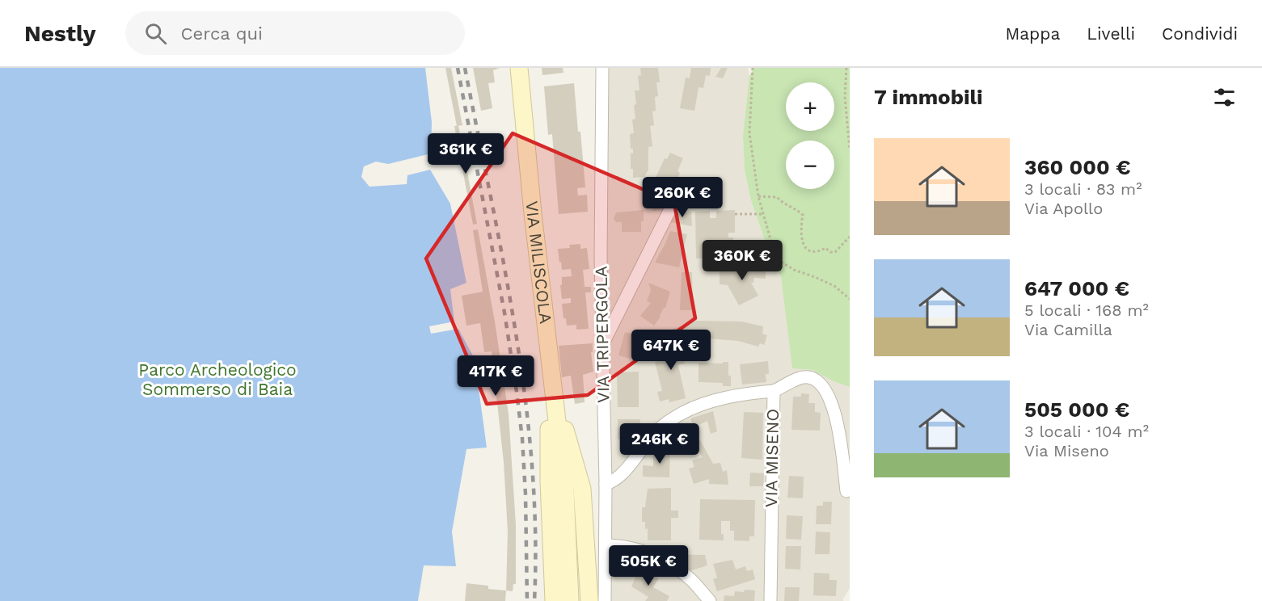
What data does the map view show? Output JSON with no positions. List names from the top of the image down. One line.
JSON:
{"streets":{"main road":["VIA MILISCOLA"],"street":["VIA TRIPERGOLA","VIA MISENO"]},"parks":["Parco Archeologico Sommerso di Baia"],"page":{"header":"Nestly","search":"Cerca qui","nav":["Mappa","Livelli","Condividi"],"heading":"7 immobili","map_buttons":["+","−"],"list":[{"name":"360 000 €","note":"3 locali · 83 m² · Via Apollo"},{"name":"647 000 €","note":"5 locali · 168 m² · Via Camilla"},{"name":"505 000 €","note":"3 locali · 104 m² · Via Miseno"}],"price":["361K €","260K €","360K €","647K €","417K €","246K €","505K €"]}}
